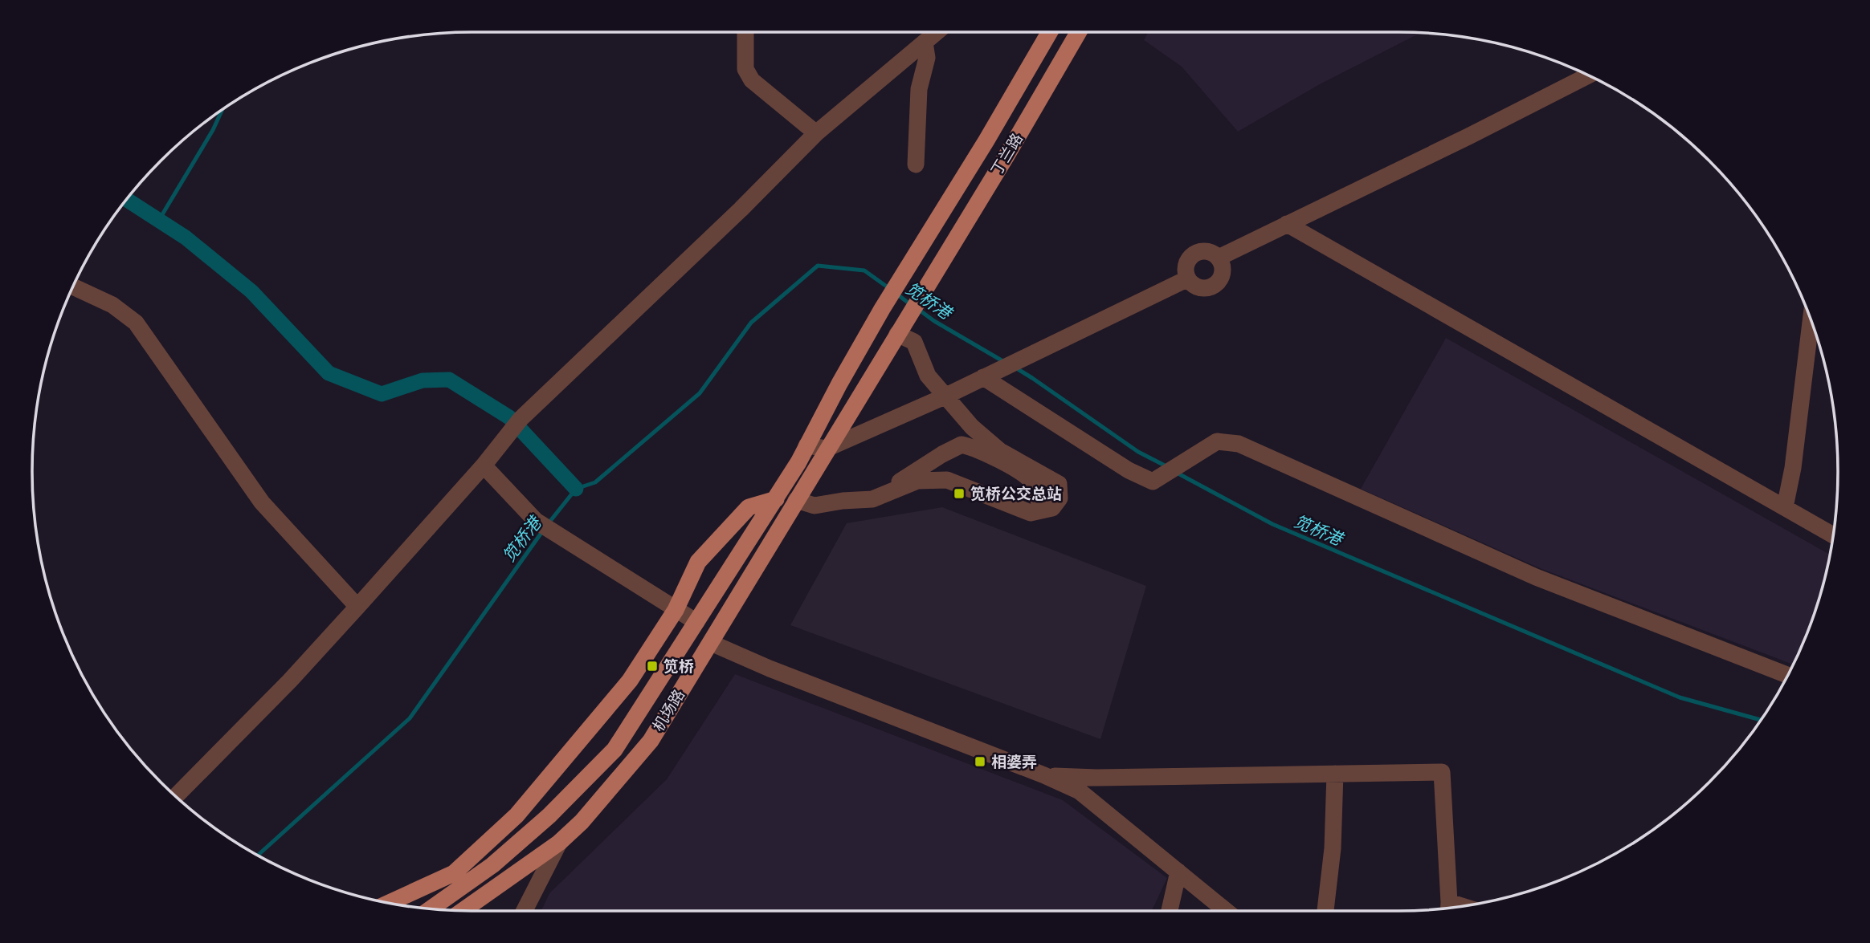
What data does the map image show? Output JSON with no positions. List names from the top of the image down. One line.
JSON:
{"streets":{"main road":["丁兰路","机场路"]},"crossings":[["丁兰路","机场路"]],"water":["笕桥港"],"places":{"transit":["笕桥公交总站","笕桥","相婆弄"]}}
